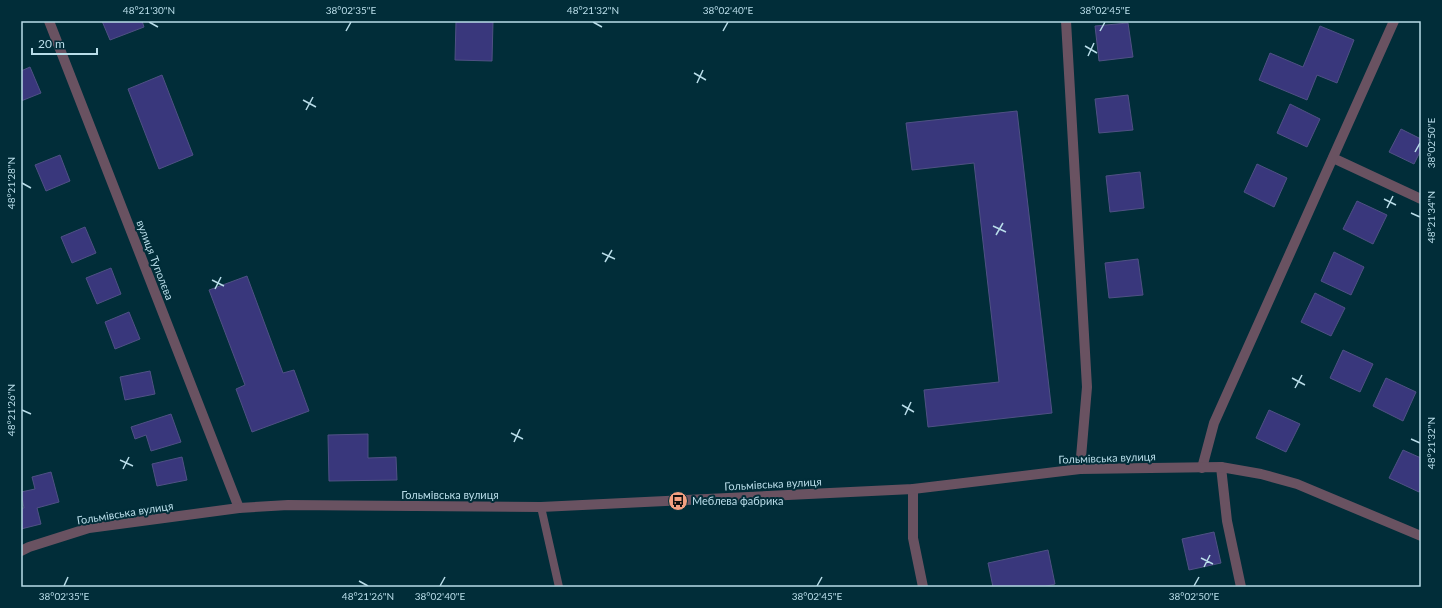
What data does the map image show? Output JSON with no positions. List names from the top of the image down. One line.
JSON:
{"streets":{"street":["вулиця Туполєва","Гольмівська вулиця"]},"crossings":[["вулиця Туполєва","Гольмівська вулиця"]],"places":{"bus stop":["Меблева фабрика"]},"scale_bar":"20 m","coordinates":["48°21'30\"N","38°02'35\"E","48°21'32\"N","38°02'40\"E","38°02'45\"E","38°02'50\"E","48°21'28\"N","48°21'34\"N","48°21'26\"N"]}
